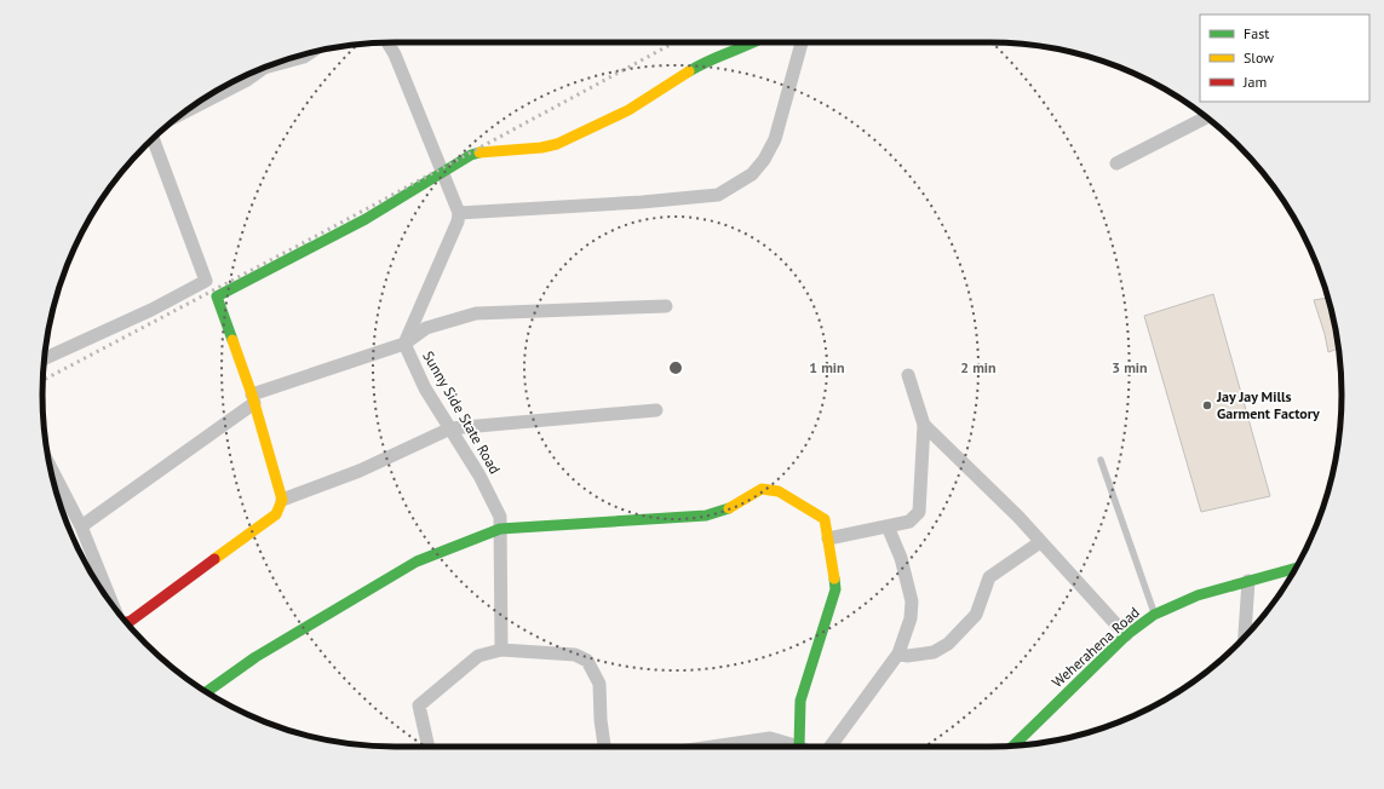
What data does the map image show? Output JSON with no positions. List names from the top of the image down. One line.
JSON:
{"streets":{"street":["Sunny Side State Road","Weherahena Road"]},"places":["Jay Jay Mills Garment Factory"],"legend":["Fast","Slow","Jam"],"rings":["1 min","2 min","3 min"]}
